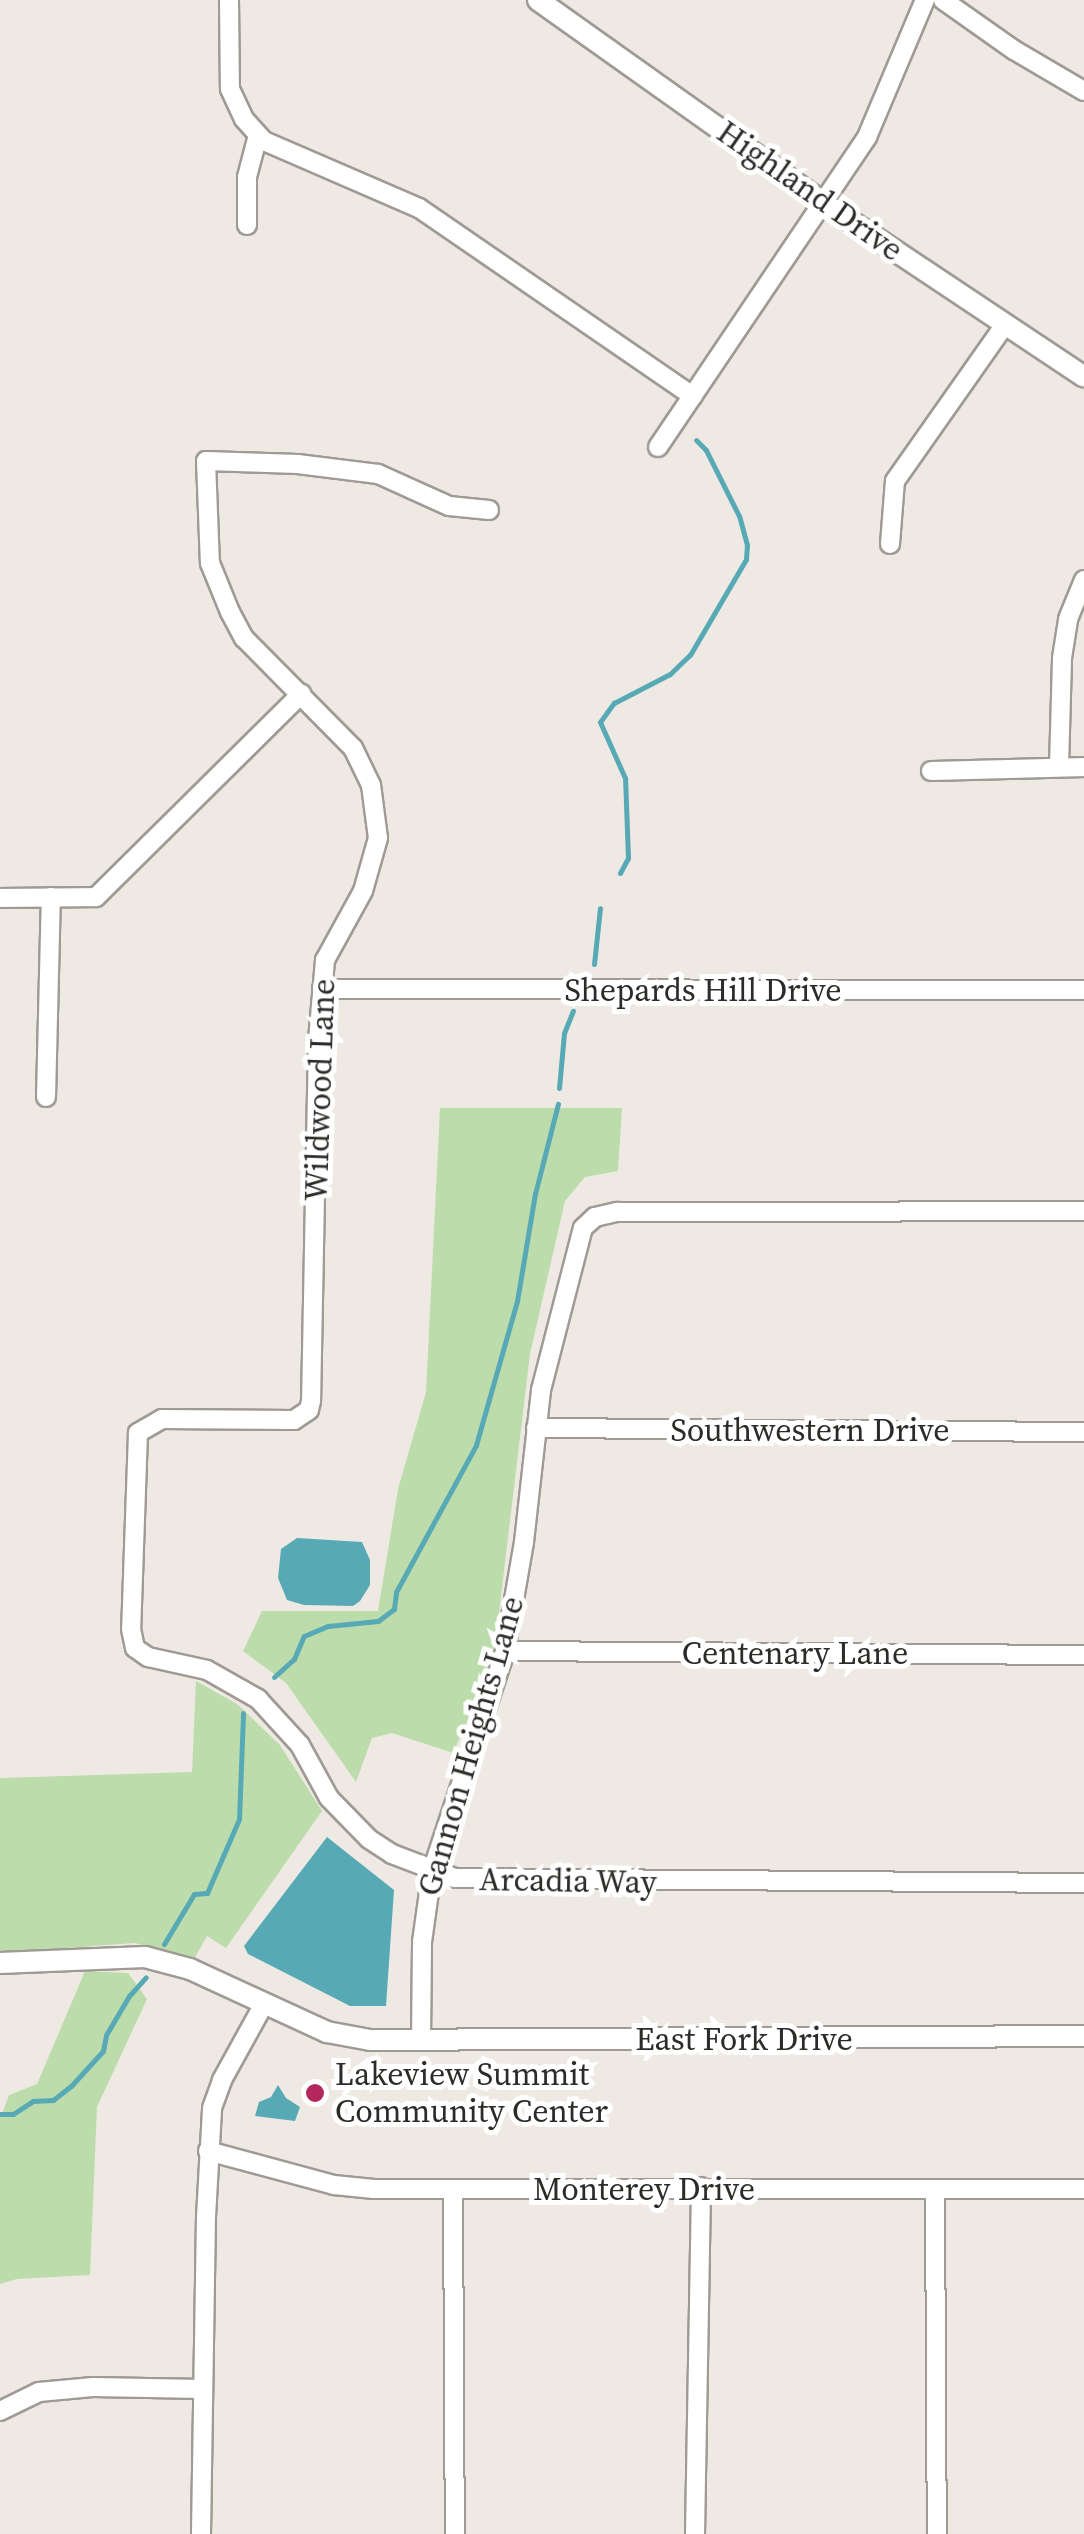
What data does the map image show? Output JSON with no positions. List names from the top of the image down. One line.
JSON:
{"streets":{"street":["Highland Drive","Shepards Hill Drive","Wildwood Lane","Southwestern Drive","Centenary Lane","Gannon Heights Lane","Arcadia Way","East Fork Drive","Monterey Drive"]},"crossings":[["Shepards Hill Drive","Wildwood Lane"],["Wildwood Lane","Arcadia Way"],["Southwestern Drive","Gannon Heights Lane"],["Centenary Lane","Gannon Heights Lane"],["Gannon Heights Lane","Arcadia Way"],["Gannon Heights Lane","East Fork Drive"]],"places":["Lakeview Summit Community Center"]}
